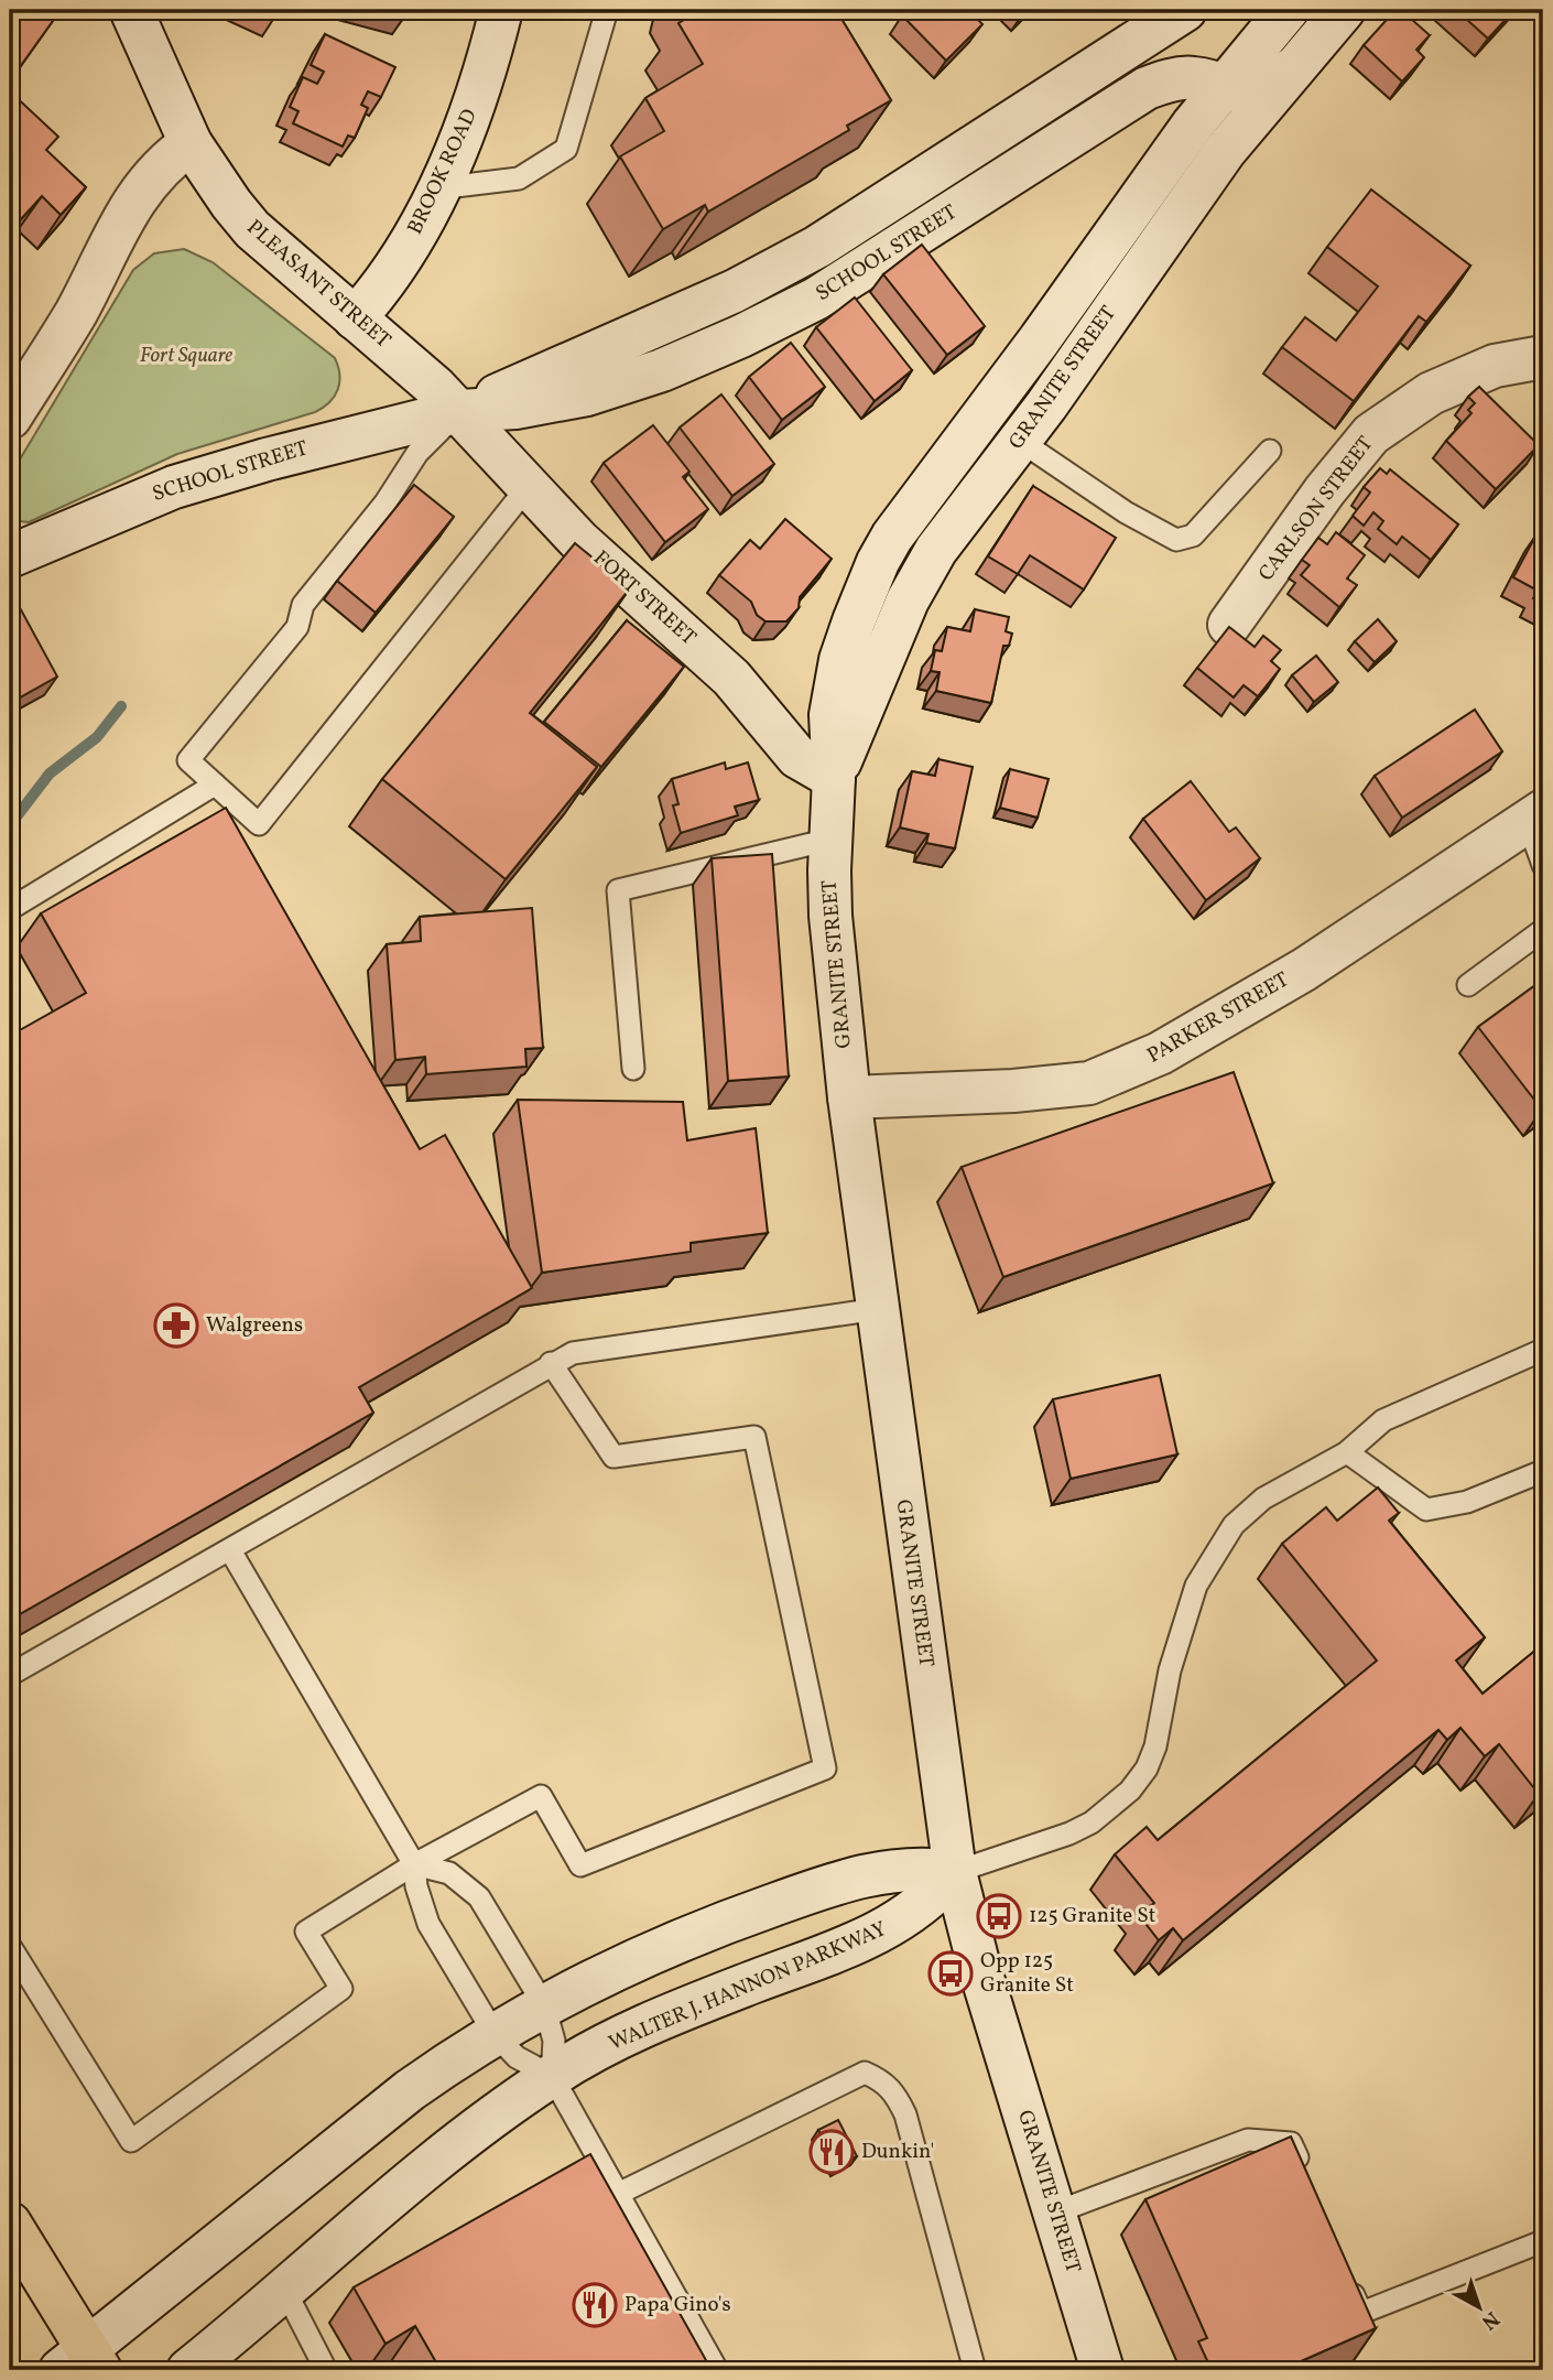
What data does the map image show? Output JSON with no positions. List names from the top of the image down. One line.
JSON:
{"streets":{"main road":["BROOK ROAD","SCHOOL STREET","PLEASANT STREET","GRANITE STREET","CARLSON STREET","FORT STREET","PARKER STREET","WALTER J. HANNON PARKWAY"]},"crossings":[["BROOK ROAD","PLEASANT STREET"],["SCHOOL STREET","PLEASANT STREET"],["SCHOOL STREET","GRANITE STREET"],["SCHOOL STREET","FORT STREET"],["PLEASANT STREET","FORT STREET"],["GRANITE STREET","FORT STREET"],["GRANITE STREET","PARKER STREET"],["GRANITE STREET","WALTER J. HANNON PARKWAY"]],"parks":["Fort Square"],"places":{"pharmacy":["Walgreens"],"bus stop":["125 Granite St","Opp 125 Granite St"],"restaurant":["Dunkin'","Papa Gino's"]},"north":"bottom right"}
